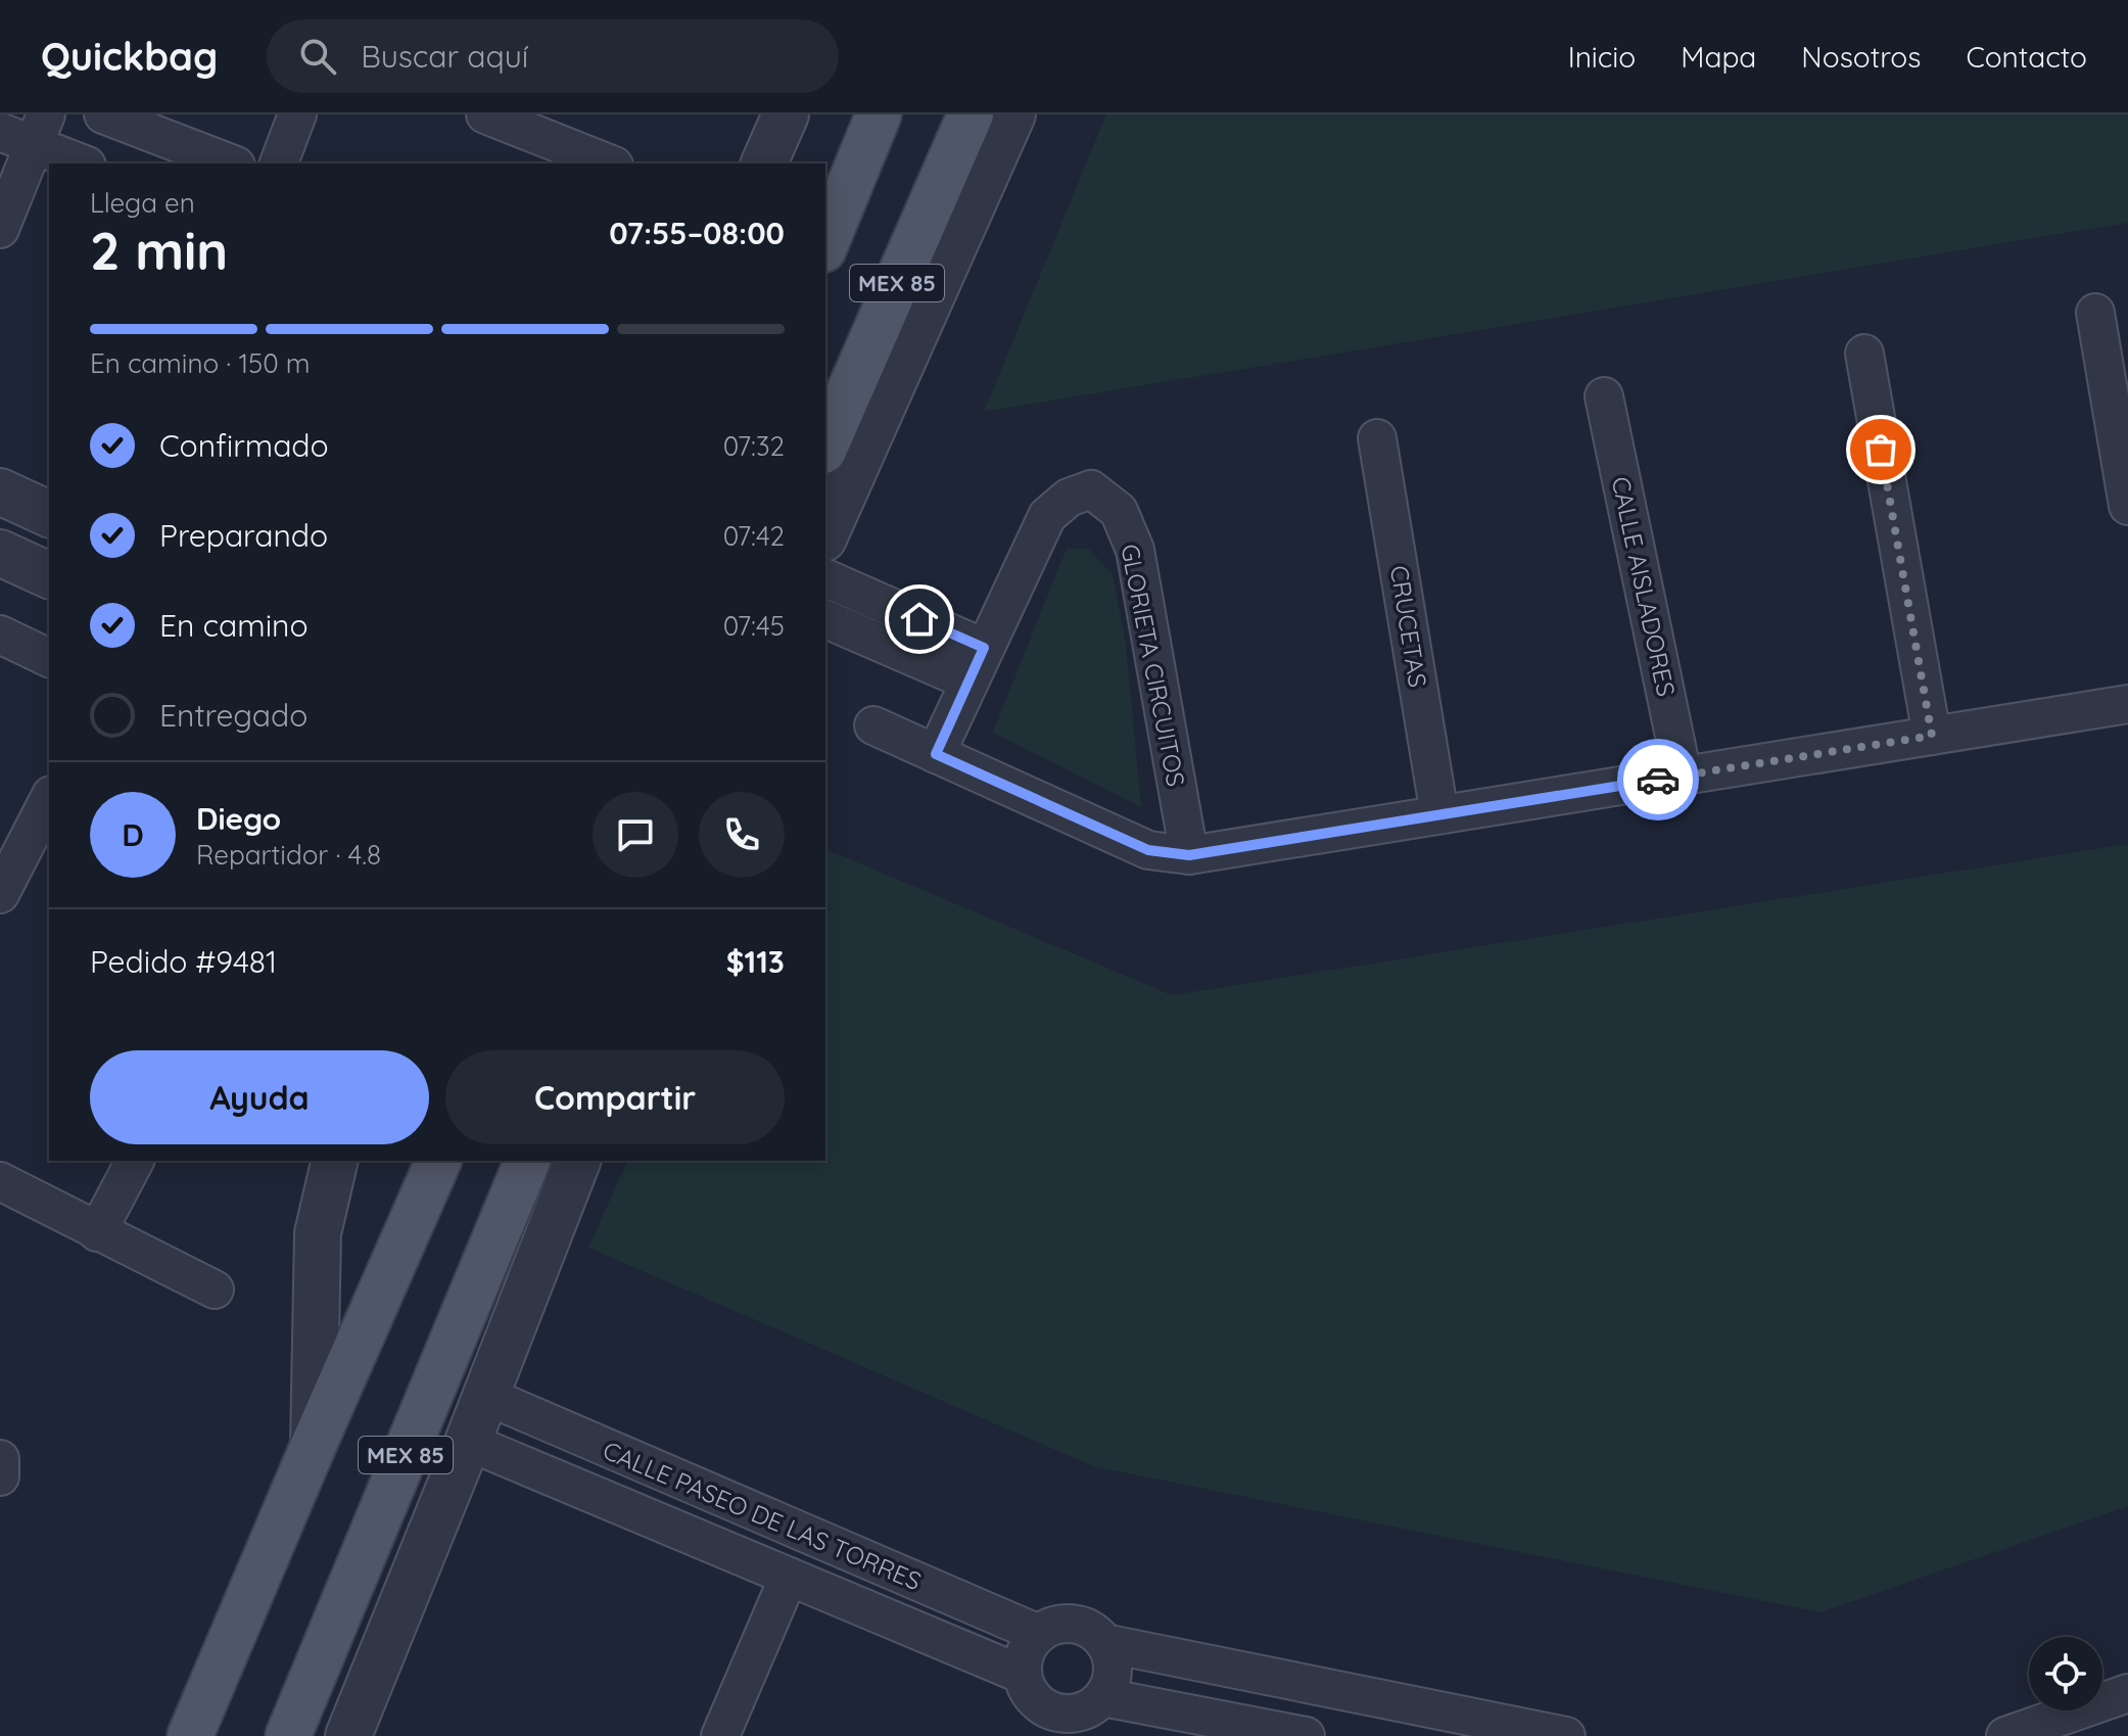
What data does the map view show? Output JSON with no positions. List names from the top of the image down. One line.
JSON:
{"streets":{"main road":["MEX 85"],"street":["CALLE AISLADORES","CRUCETAS","GLORIETA CIRCUITOS","CALLE PASEO DE LAS TORRES"]},"page":{"header":"Quickbag","search":"Buscar aquí","nav":["Inicio","Mapa","Nosotros","Contacto"],"heading":["2 min","Llega en","07:55–08:00"],"panel":["Diego","Repartidor · 4.8","Pedido #9481","$113"],"bar":"En camino · 150 m","list":[["Confirmado","07:32"],["Preparando","07:42"],["En camino","07:45"],"Entregado"],"round":"D","buttons":["Ayuda","Compartir"]}}
